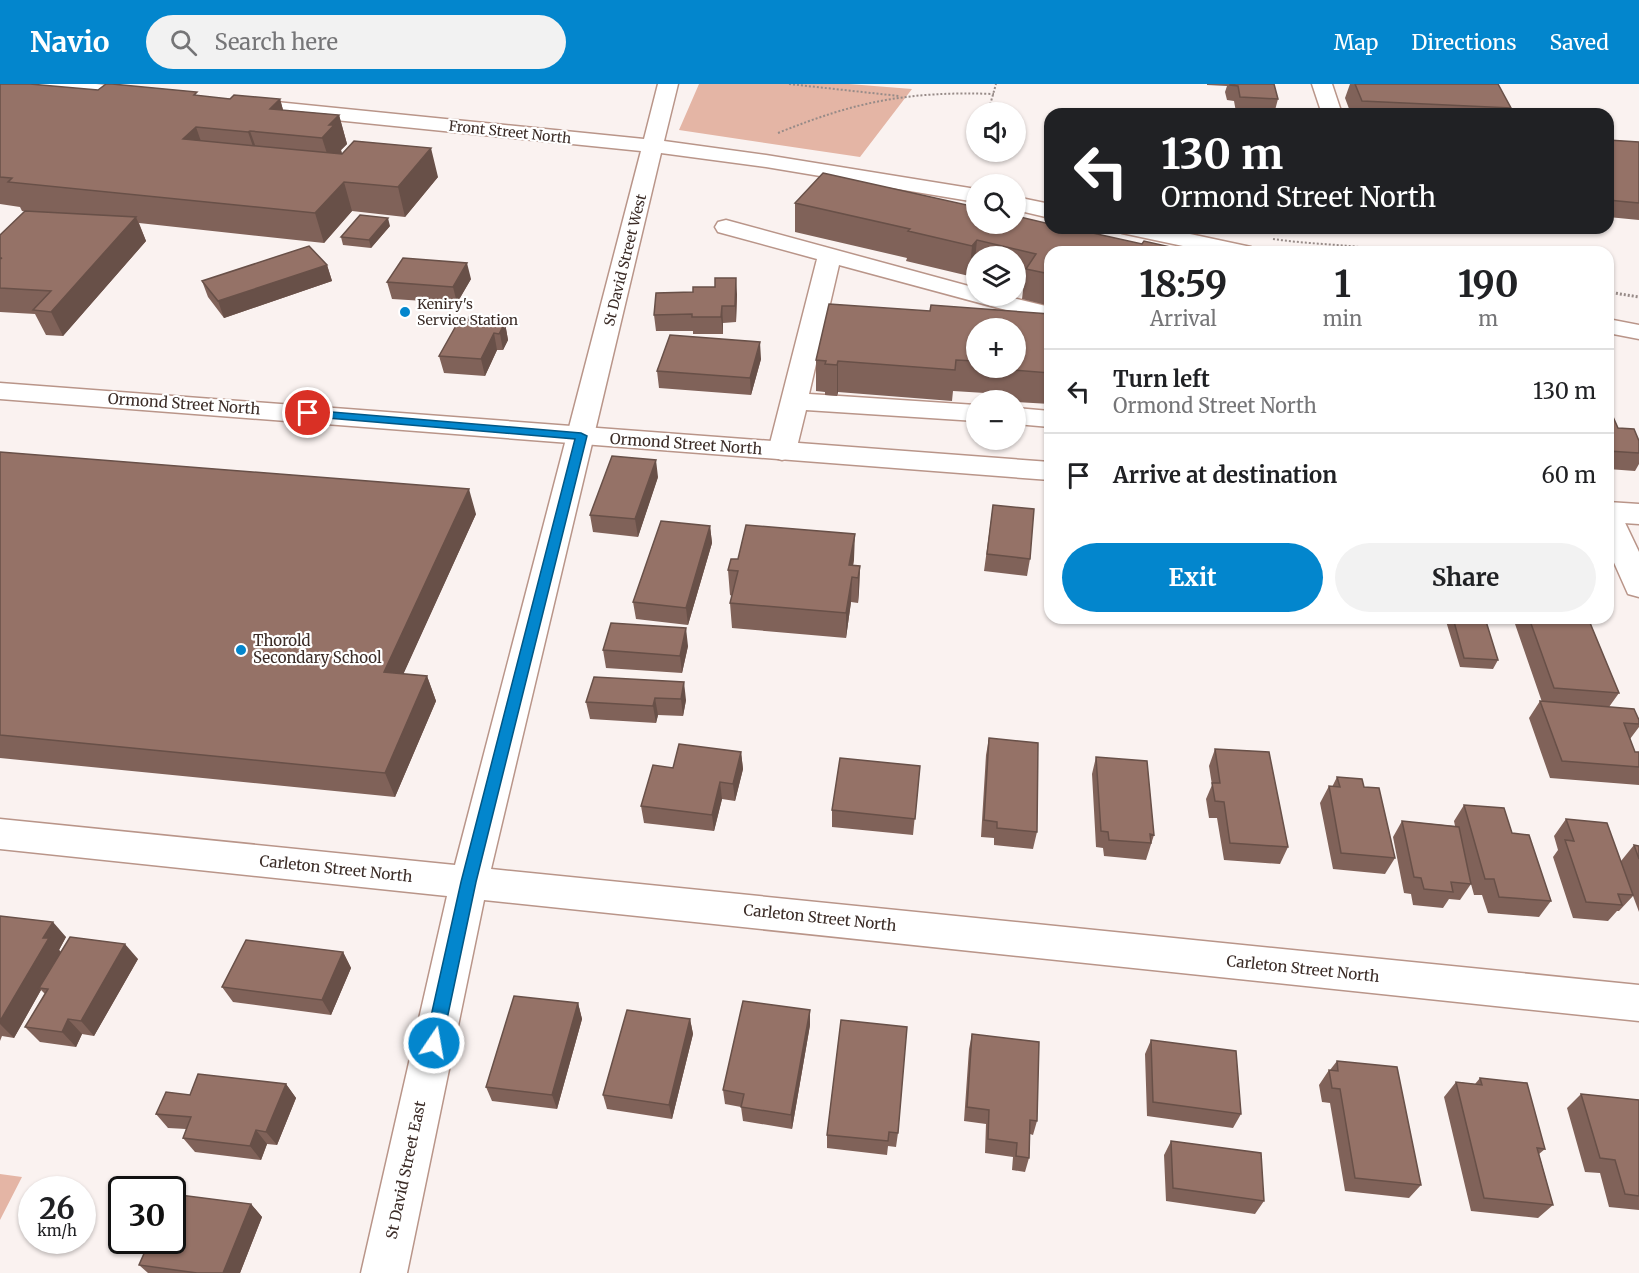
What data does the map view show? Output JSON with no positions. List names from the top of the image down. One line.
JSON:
{"streets":{"street":["Front Street North","St David Street West","Ormond Street North","Carleton Street North","St David Street East"]},"crossings":[["Front Street North","St David Street West"],["St David Street West","Ormond Street North"],["St David Street West","St David Street East"],["Ormond Street North","St David Street East"],["Carleton Street North","St David Street East"]],"places":["Keniry's Service Station","Thorold Secondary School"],"page":{"header":"Navio","search":"Search here","nav":["Map","Directions","Saved"],"map_buttons":["+","−"],"turn":["130 m","Ormond Street North"],"eta":["18:59","Arrival","1","min","190","m"],"list":[{"name":"Turn left","note":"Ormond Street North","value":"130 m"},{"name":"Arrive at destination","value":"60 m"}],"buttons":["Exit","Share"],"speed":"26 km/h","limit":"30"}}
